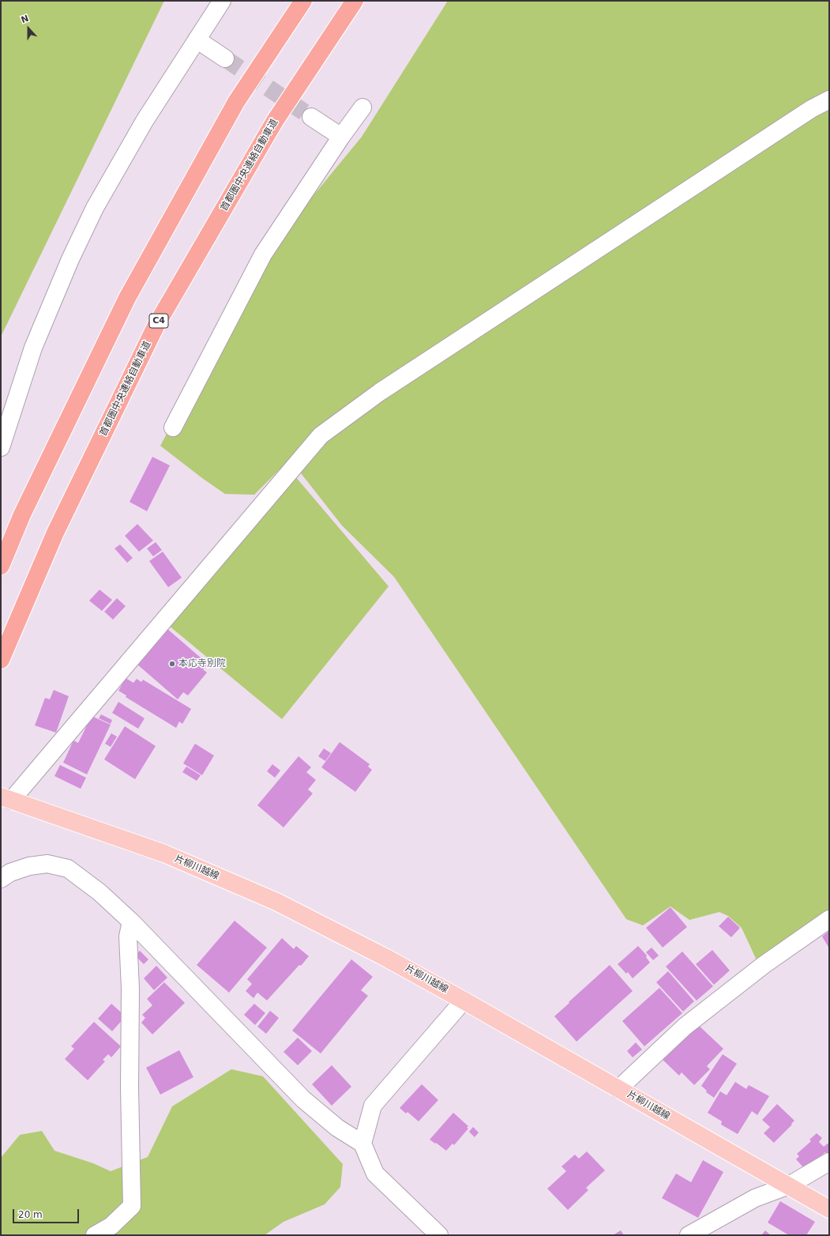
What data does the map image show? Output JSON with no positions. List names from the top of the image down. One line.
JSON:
{"streets":{"highway":["首都圏中央連絡自動車道","C4"],"main road":["片柳川越線"]},"places":["本応寺別院"],"scale_bar":"20 m","north":"top"}
